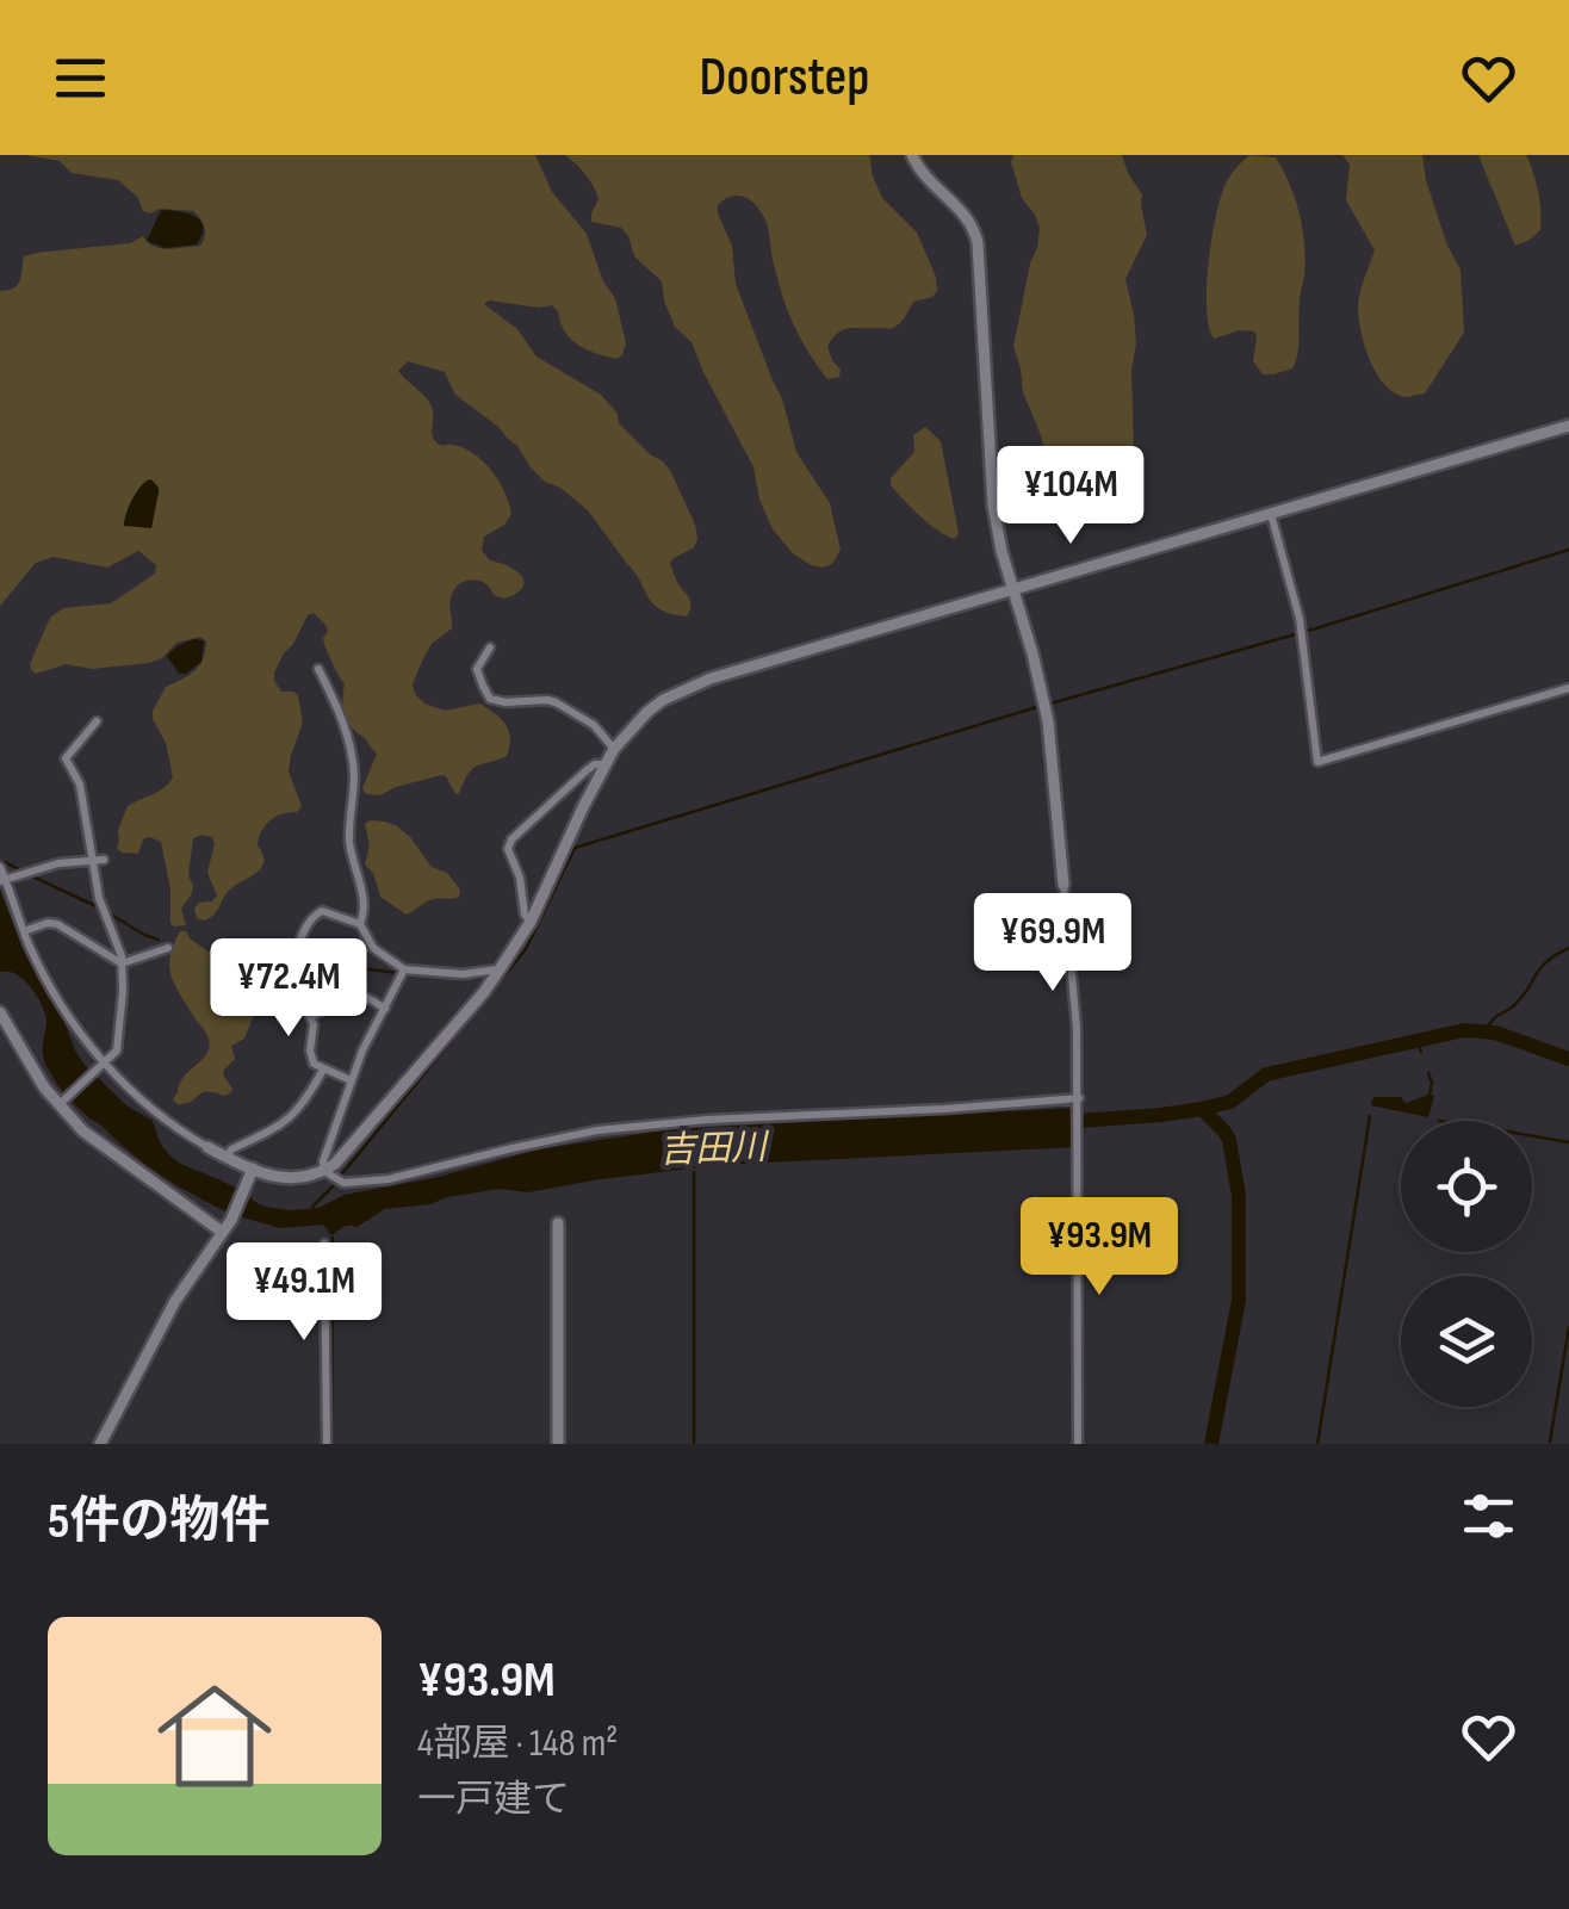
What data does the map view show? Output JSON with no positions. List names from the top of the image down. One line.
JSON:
{"water":["吉田川"],"page":{"header":"Doorstep","price":["¥104M","¥69.9M","¥72.4M","¥93.9M","¥49.1M"],"heading":"5件の物件","list":[{"name":"¥93.9M","note":"4部屋 · 148 m² · 一戸建て"}]}}
